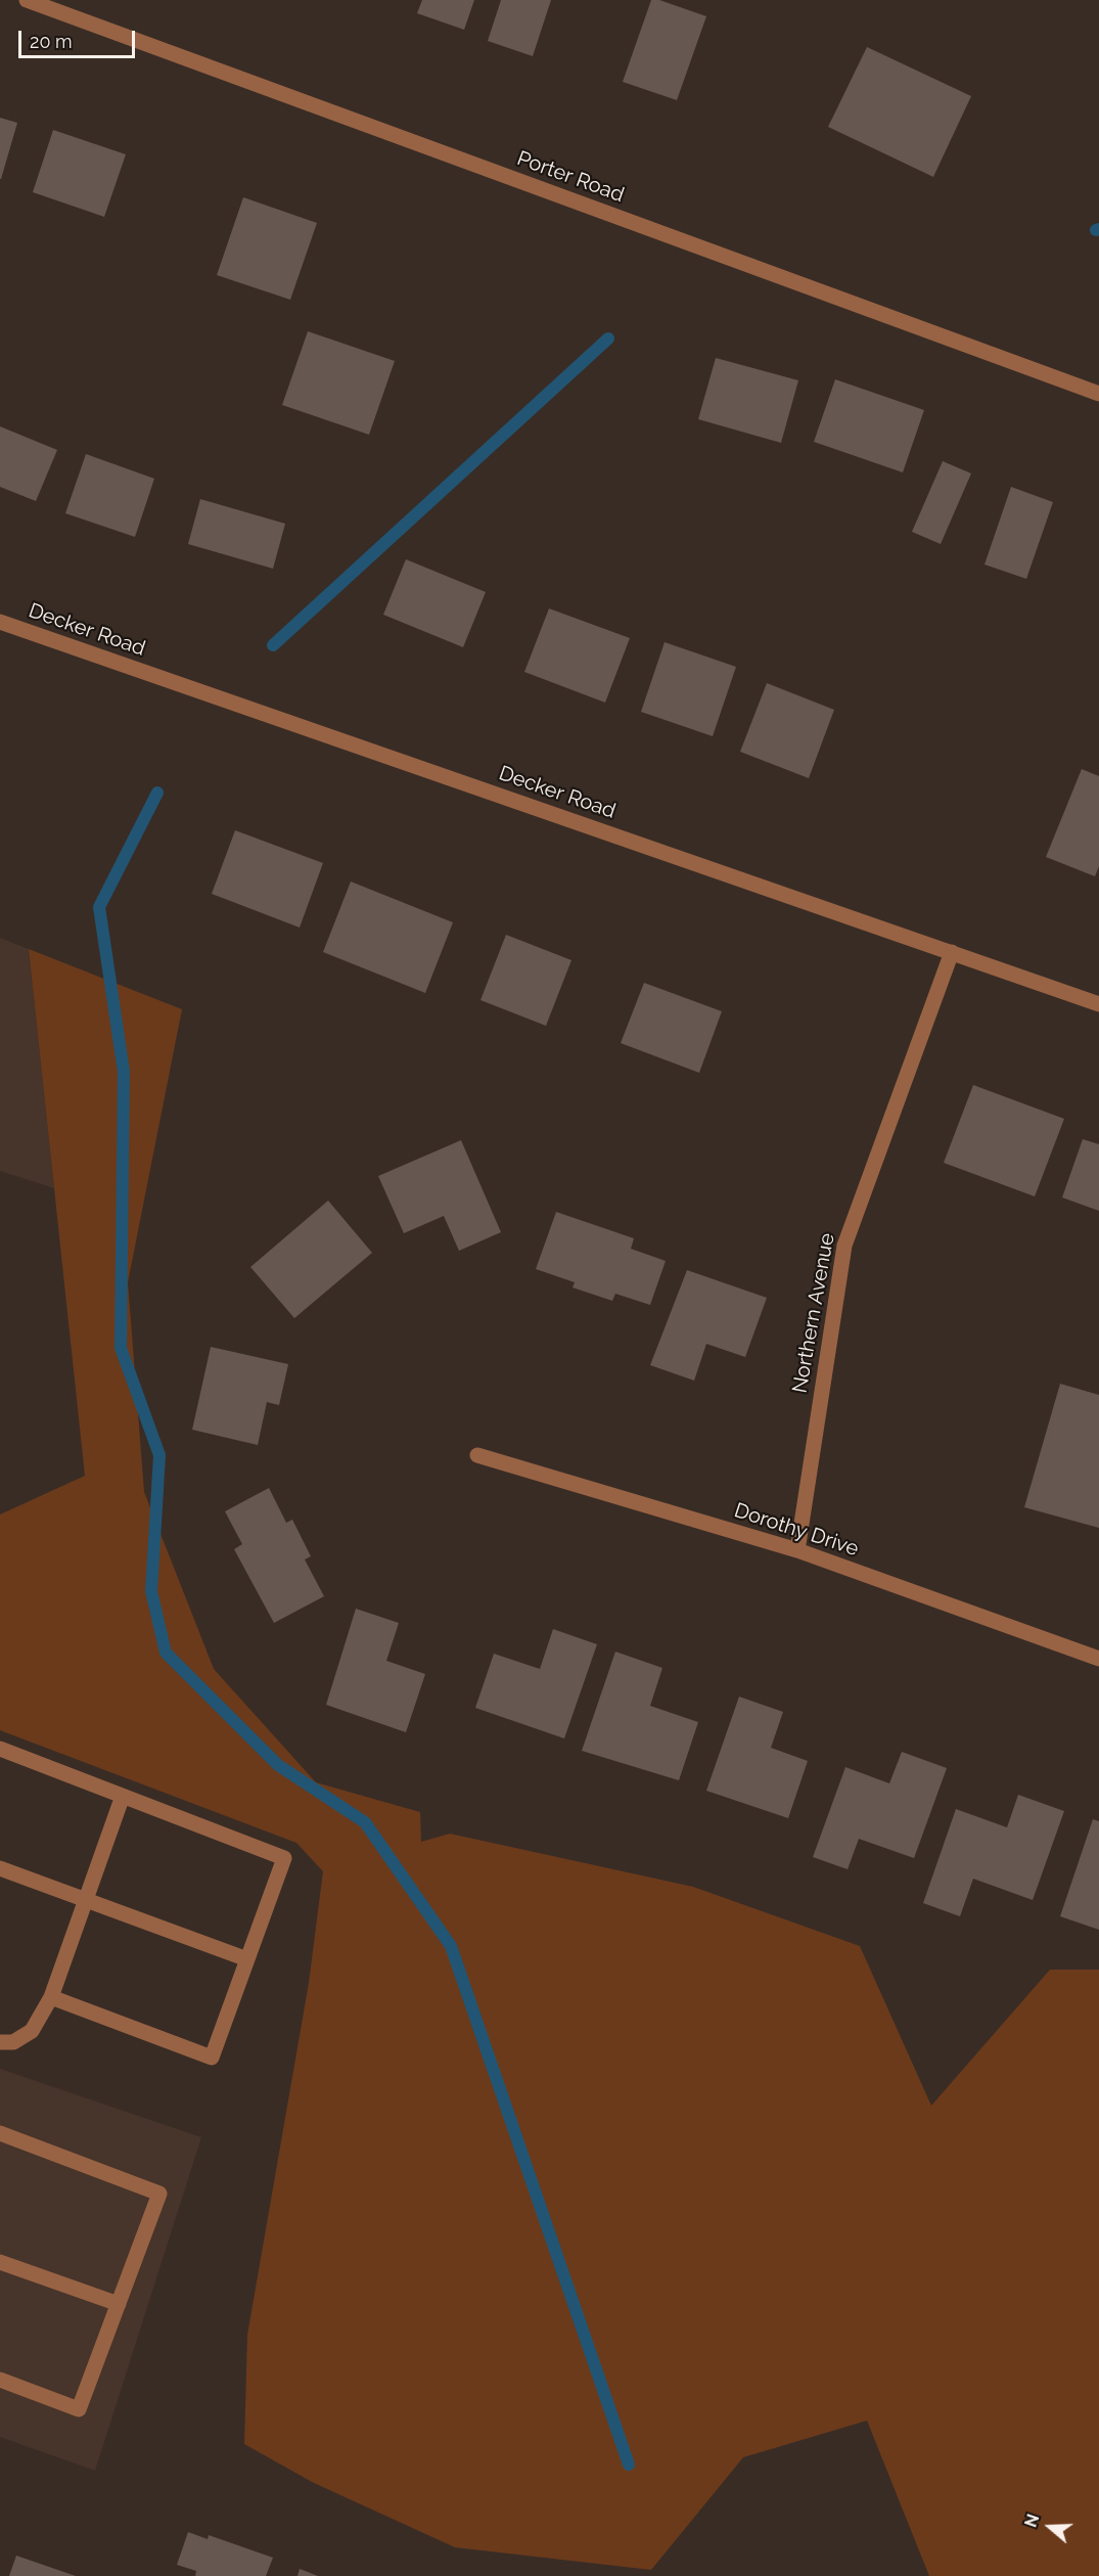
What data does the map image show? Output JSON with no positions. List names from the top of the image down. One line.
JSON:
{"streets":{"street":["Porter Road","Decker Road","Northern Avenue","Dorothy Drive"]},"crossings":[["Decker Road","Northern Avenue"],["Northern Avenue","Dorothy Drive"]],"scale_bar":"20 m","north":"left"}
